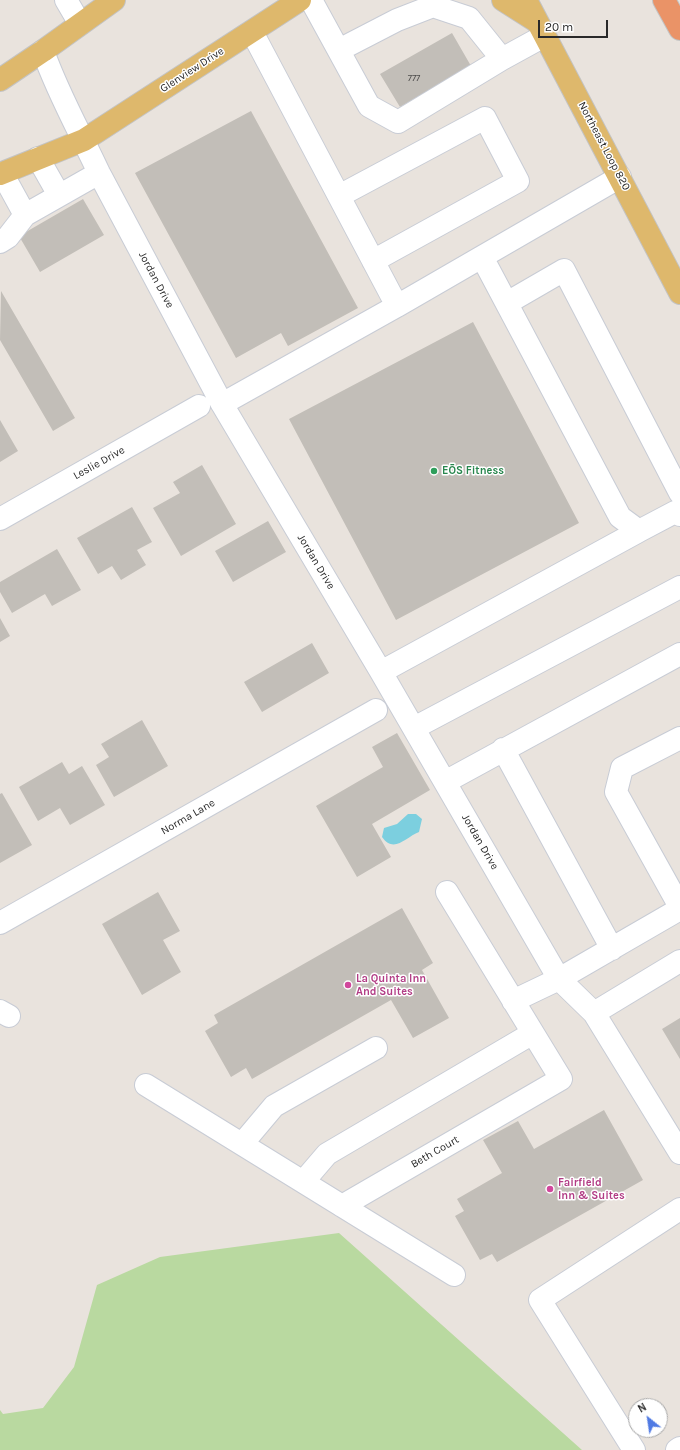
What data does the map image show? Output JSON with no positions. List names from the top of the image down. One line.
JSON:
{"streets":{"main road":["Glenview Drive","Northeast Loop 820"],"street":["Jordan Drive","Leslie Drive","Norma Lane","Beth Court"]},"crossings":[["Glenview Drive","Jordan Drive"]],"places":["EŌS Fitness","La Quinta Inn And Suites","Fairfield Inn & Suites"],"house_numbers":["777"],"scale_bar":"20 m","north":"top left"}
